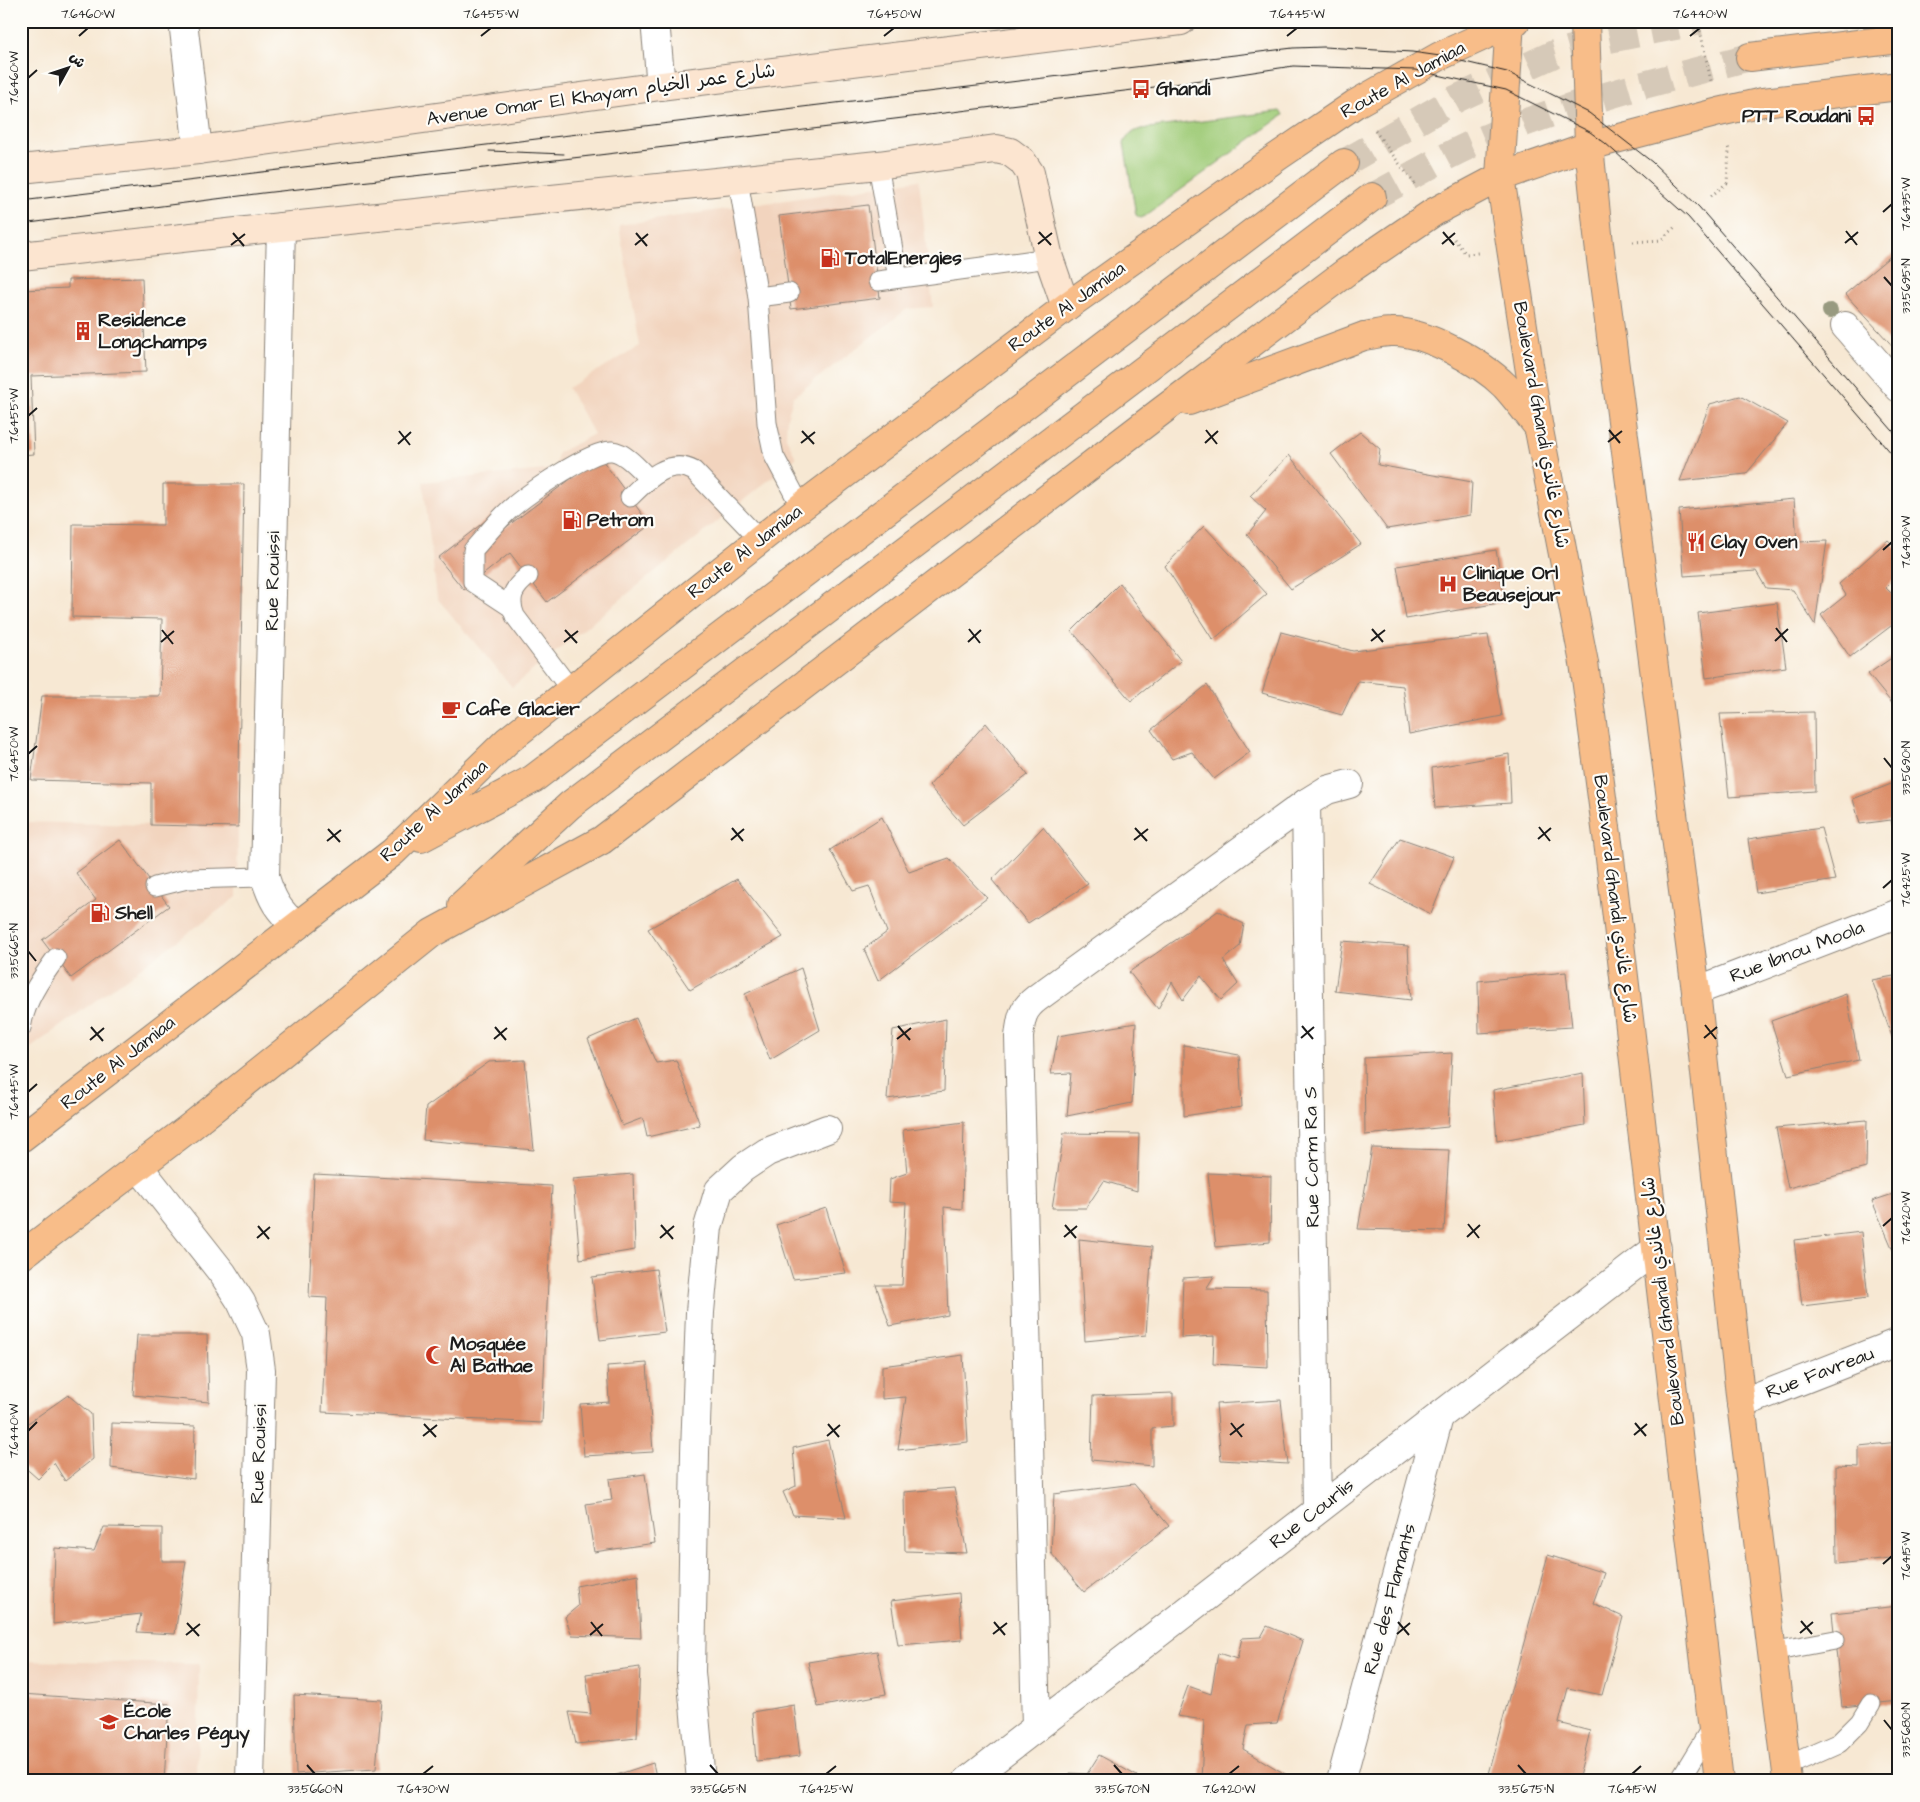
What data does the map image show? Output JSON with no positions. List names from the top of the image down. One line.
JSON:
{"streets":{"main road":["Route Al Jamiaa","Avenue Omar El Khayam شارع عمر الخيام","Boulevard Ghandi شارع غاندي"],"street":["Rue Rouissi","Rue Ibnou Moola","Rue Corm Ra S","Rue Favreau","Rue Courlis","Rue des Flamants"]},"crossings":[["Route Al Jamiaa","Boulevard Ghandi شارع غاندي"],["Route Al Jamiaa","Rue Rouissi"],["Boulevard Ghandi شارع غاندي","Rue Courlis"],["Rue Corm Ra S","Rue Courlis"],["Rue Courlis","Rue des Flamants"]],"places":{"bus stop":["Ghandi","PTT Roudani"],"fuel station":["TotalEnergies","Petrom","Shell"],"building":["Residence Longchamps"],"restaurant":["Clay Oven"],"hospital":["Clinique Orl Beausejour"],"cafe":["Cafe Glacier"],"mosque":["Mosquée Al Bathae"],"school or university":["École Charles Péguy"]},"north":"top right","coordinates":["7.6460°W","7.6455°W","7.6450°W","7.6445°W","7.6440°W","7.6435°W","33.5695°N","7.6430°W","33.5690°N","7.6425°W","33.5665°N","7.6420°W","7.6415°W","33.5680°N","33.5660°N","33.5670°N","33.5675°N"]}
